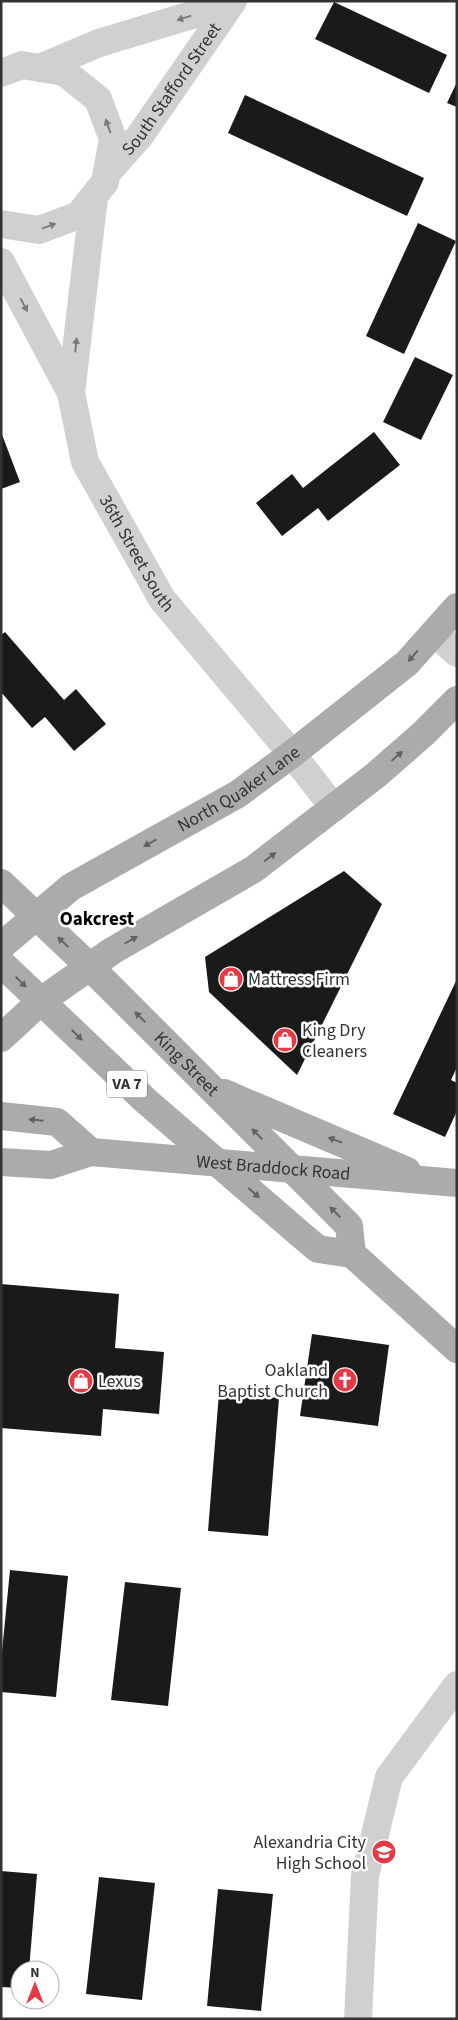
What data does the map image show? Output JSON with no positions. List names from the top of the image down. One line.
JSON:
{"streets":{"main road":["North Quaker Lane","King Street","VA 7","West Braddock Road"],"street":["South Stafford Street","36th Street South"]},"crossings":[["36th Street South","North Quaker Lane"],["North Quaker Lane","King Street"],["King Street","VA 7"],["King Street","West Braddock Road"],["VA 7","West Braddock Road"]],"districts":["Oakcrest"],"places":{"shop":["Mattress Firm","King Dry Cleaners","Lexus"],"church":["Oakland Baptist Church"],"school or university":["Alexandria City High School"]},"north":"top"}
